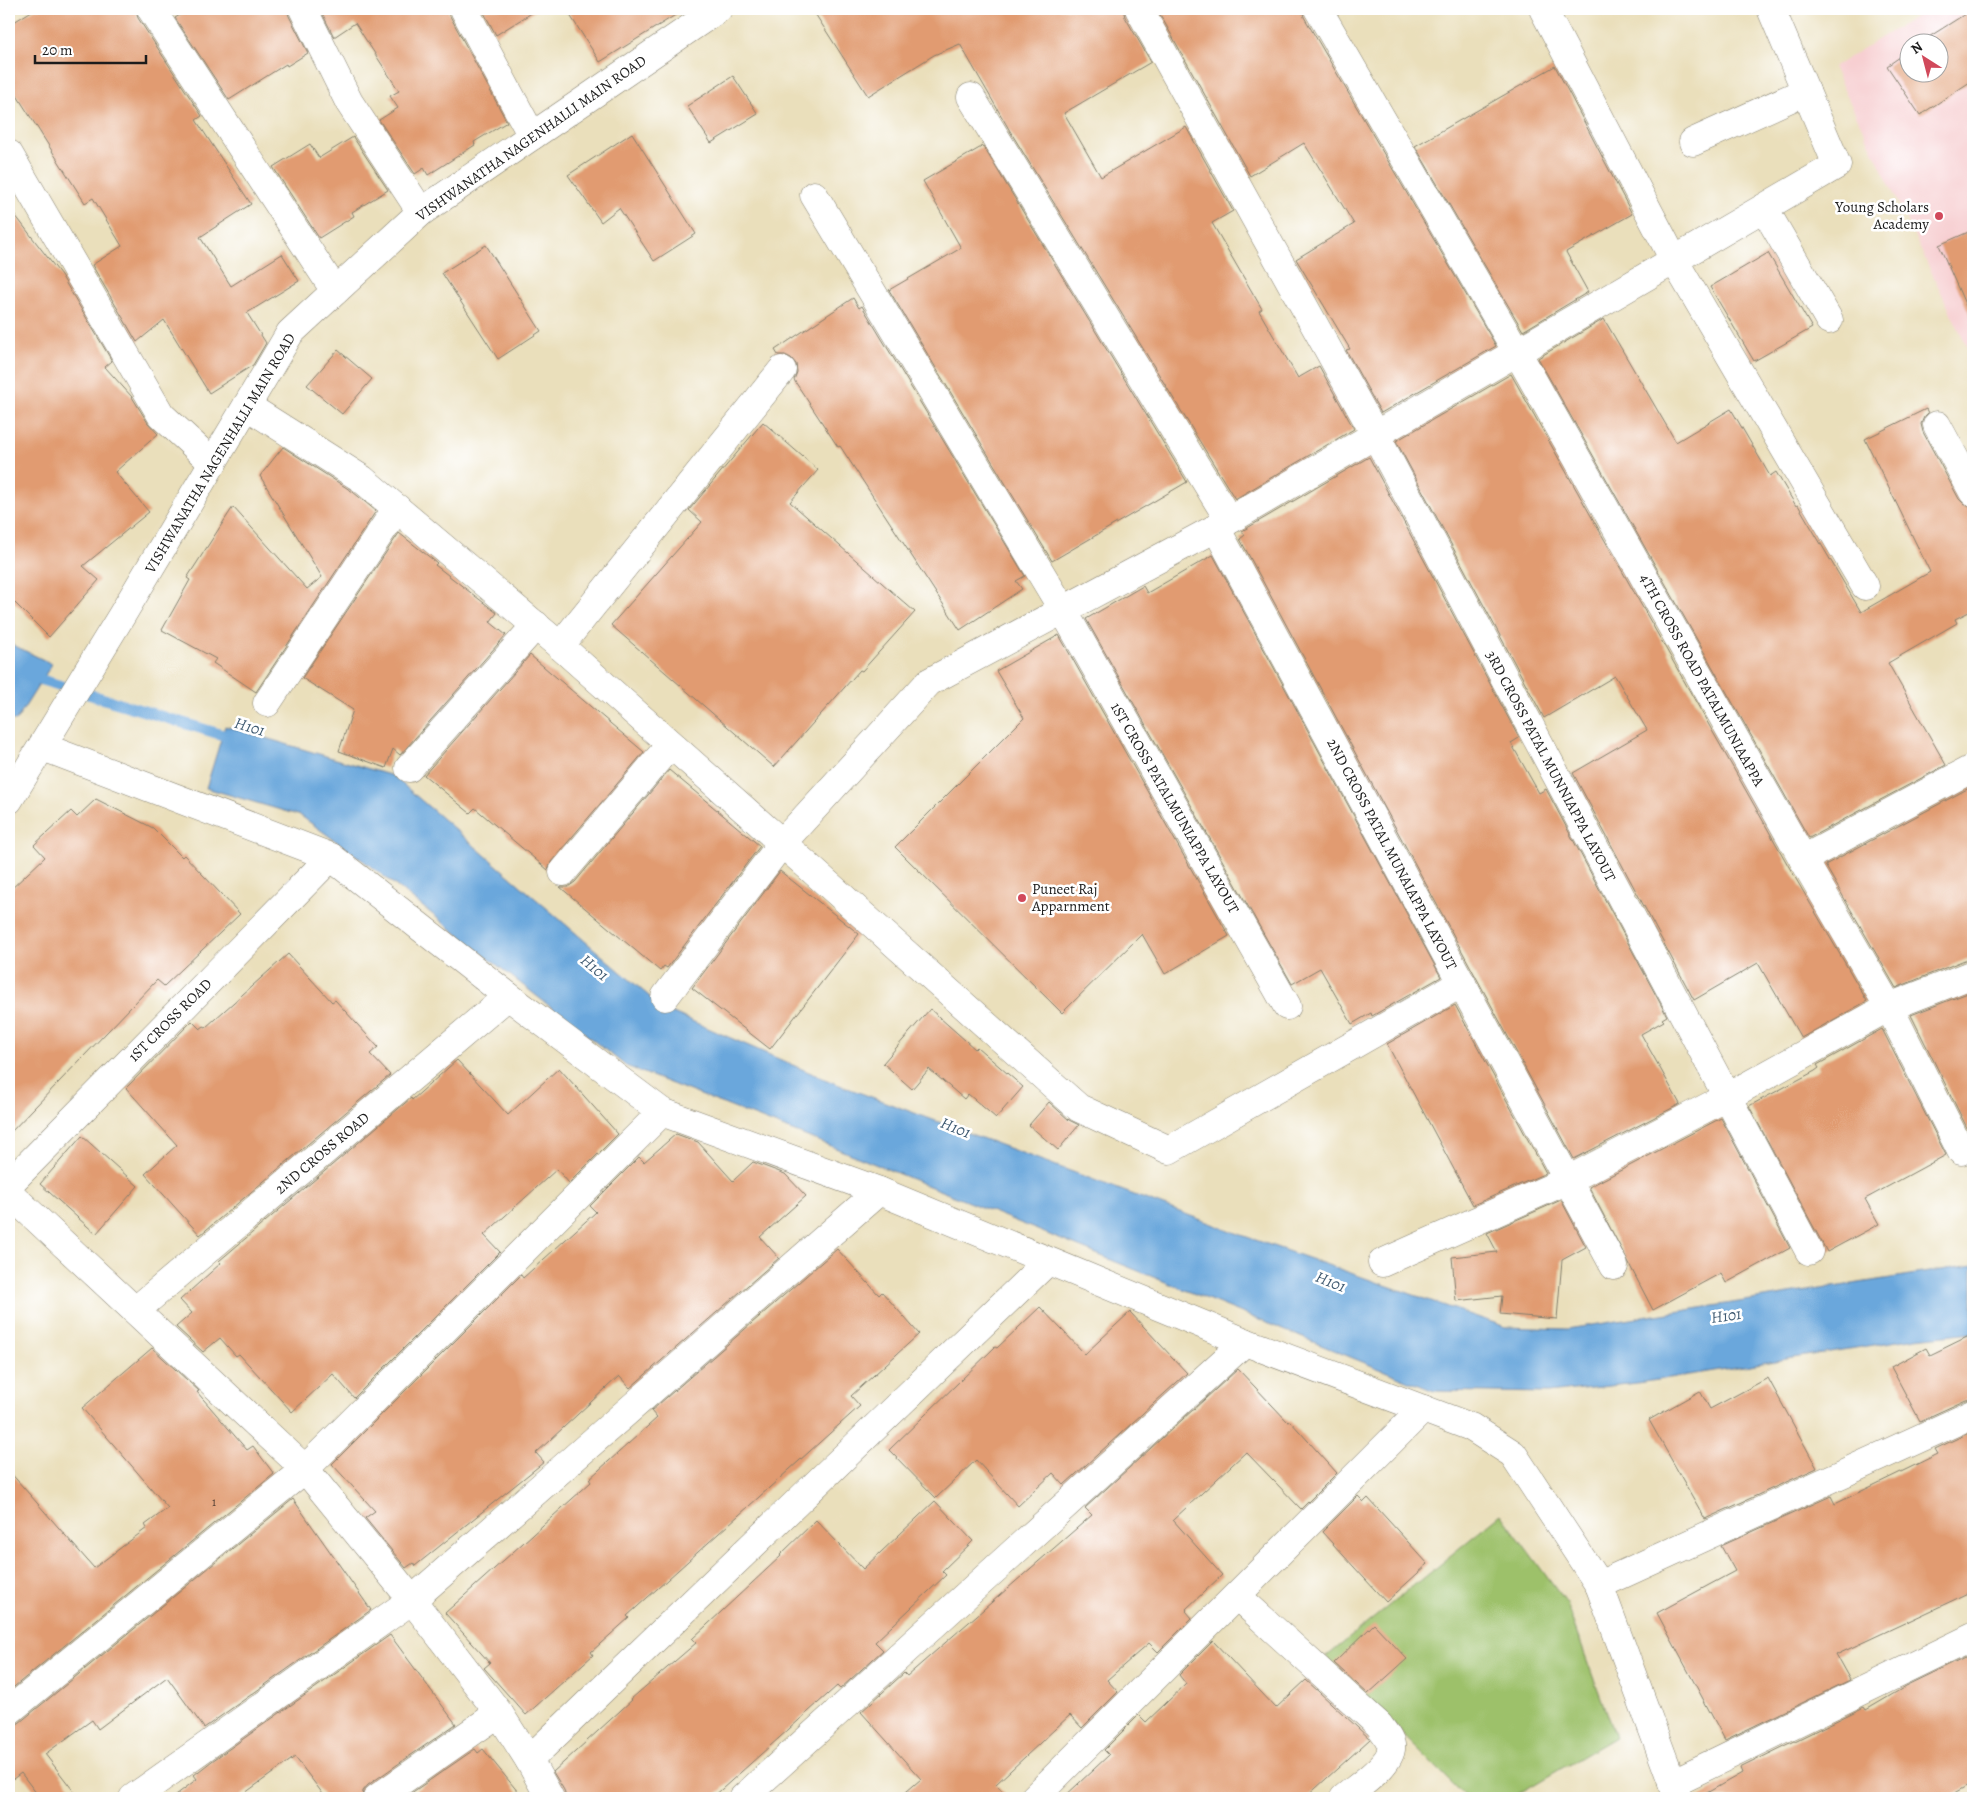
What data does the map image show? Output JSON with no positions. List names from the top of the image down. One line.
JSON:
{"streets":{"street":["VISHWANATHA NAGENHALLI MAIN ROAD","4TH CROSS ROAD PATALMUNIAAPPA","3RD CROSS PATAL MUNNIAPPA LAYOUT","1ST CROSS PATALMUNIAPPA LAYOUT","2ND CROSS PATAL MUNAIAPPA LAYOUT","1ST CROSS ROAD","2ND CROSS ROAD"]},"water":["H101"],"places":["Young Scholars Academy","Puneet Raj Apparnment"],"house_numbers":["1"],"scale_bar":"20 m","north":"top left"}
